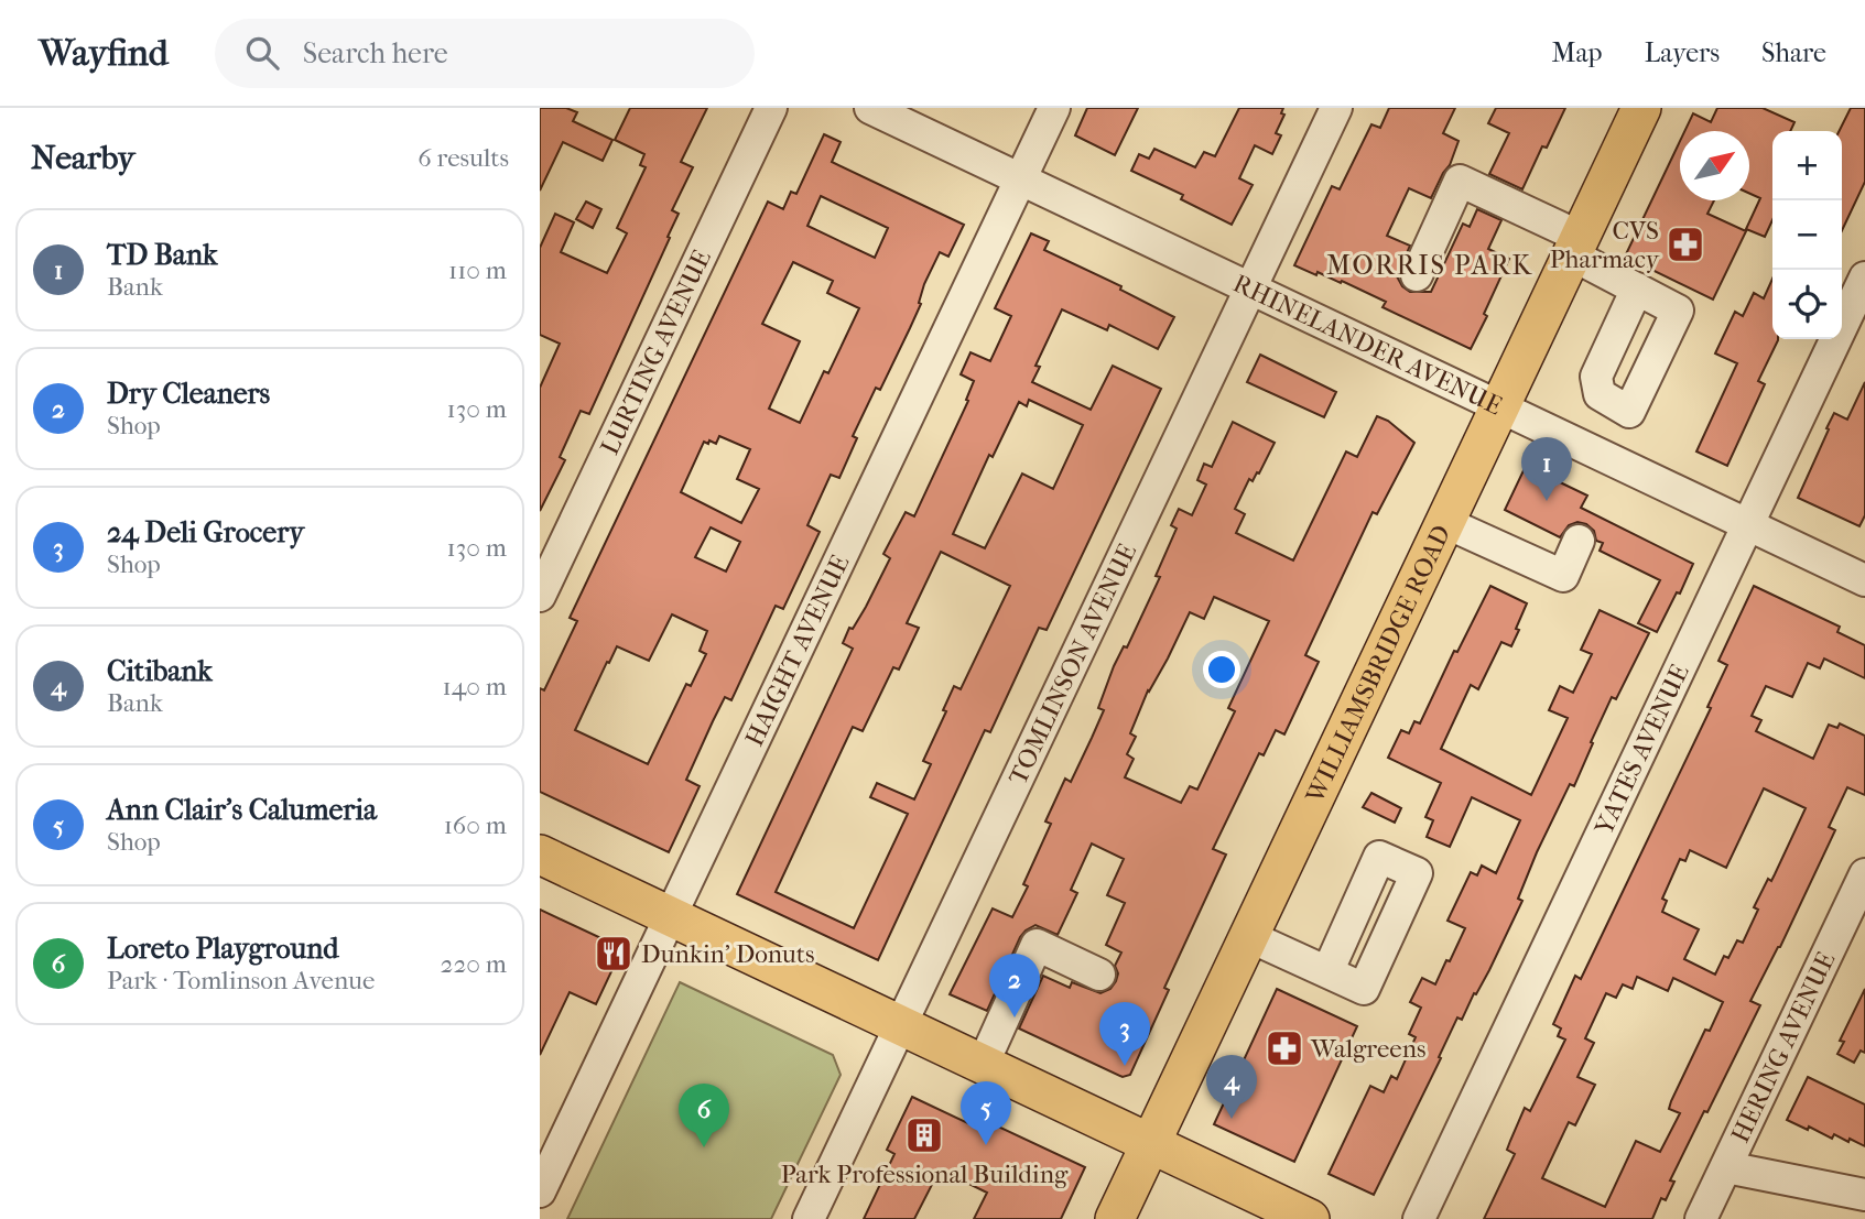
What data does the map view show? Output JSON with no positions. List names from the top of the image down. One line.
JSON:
{"streets":{"main road":["WILLIAMSBRIDGE ROAD"],"street":["RHINELANDER AVENUE","LURTING AVENUE","HAIGHT AVENUE","TOMLINSON AVENUE","YATES AVENUE","HERING AVENUE"]},"crossings":[["RHINELANDER AVENUE","HAIGHT AVENUE"],["RHINELANDER AVENUE","TOMLINSON AVENUE"],["RHINELANDER AVENUE","WILLIAMSBRIDGE ROAD"],["RHINELANDER AVENUE","YATES AVENUE"]],"districts":["MORRIS PARK"],"places":{"pharmacy":["CVS Pharmacy","Walgreens"],"restaurant":["Dunkin' Donuts"],"building":["Park Professional Building"]},"north":"top right","page":{"header":"Wayfind","search":"Search here","nav":["Map","Layers","Share"],"heading":["Nearby","6 results"],"map_buttons":["+","−"],"list":[{"mark":"1","name":"TD Bank","note":"Bank","value":"110 m"},{"mark":"2","name":"Dry Cleaners","note":"Shop","value":"130 m"},{"mark":"3","name":"24 Deli Grocery","note":"Shop","value":"130 m"},{"mark":"4","name":"Citibank","note":"Bank","value":"140 m"},{"mark":"5","name":"Ann Clair's Calumeria","note":"Shop","value":"160 m"},{"mark":"6","name":"Loreto Playground","note":"Park · Tomlinson Avenue","value":"220 m"}],"pins":["1","2","3","4","5","6"]}}
